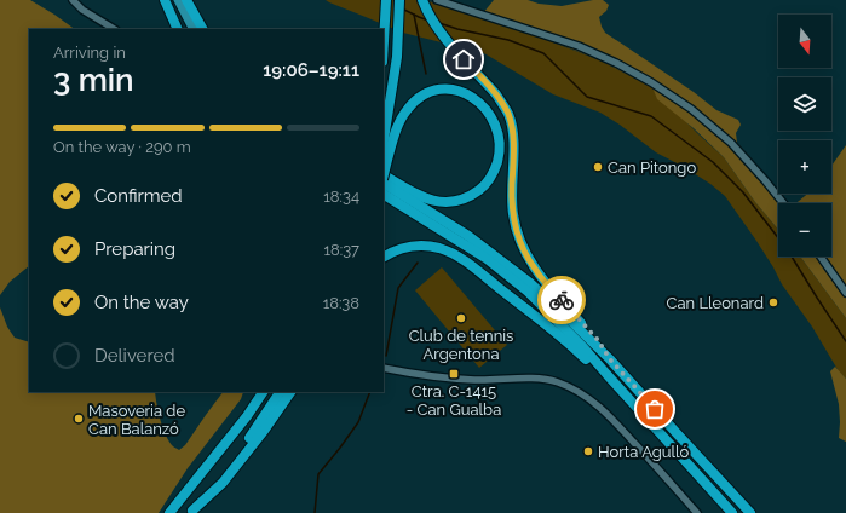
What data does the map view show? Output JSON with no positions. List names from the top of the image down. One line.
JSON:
{"places":{"other":["Can Pitongo","Can Lleonard","Club de tennis Argentona","Masoveria de Can Balanzó","Horta Agulló"],"transit":["Ctra. C-1415 - Can Gualba"]},"north":"bottom","page":{"map_buttons":["+","−"],"heading":["3 min","Arriving in","19:06–19:11"],"bar":"On the way · 290 m","list":[["Confirmed","18:34"],["Preparing","18:37"],["On the way","18:38"],"Delivered"]}}
